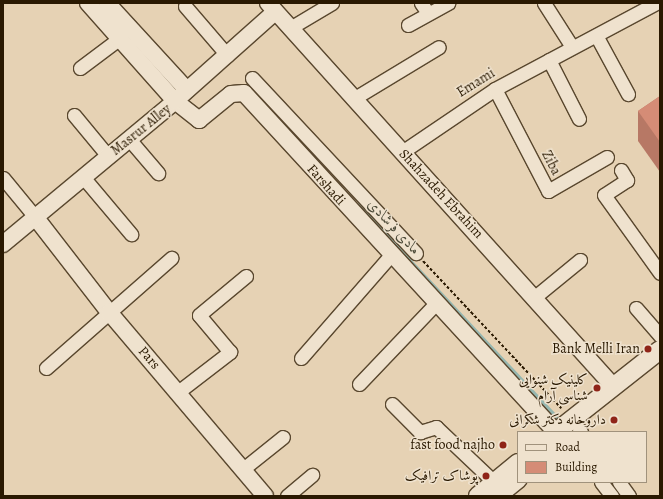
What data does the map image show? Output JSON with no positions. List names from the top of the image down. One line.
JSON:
{"streets":{"street":["Emami","Masrur Alley","Ziba","Farshadi","Shahzadeh Ebrahim","Pars"]},"crossings":[["Emami","Ziba"],["Emami","Shahzadeh Ebrahim"],["Masrur Alley","Farshadi"],["Masrur Alley","Shahzadeh Ebrahim"],["Masrur Alley","Pars"]],"water":["مادی فرشادی"],"places":["Bank Melli Iran","کلینیک شنوایی شناسی آرام","داروخانه دکتر شکرانی","fast food najho","پوشاک ترافیک"],"legend":["Road","Building"]}
